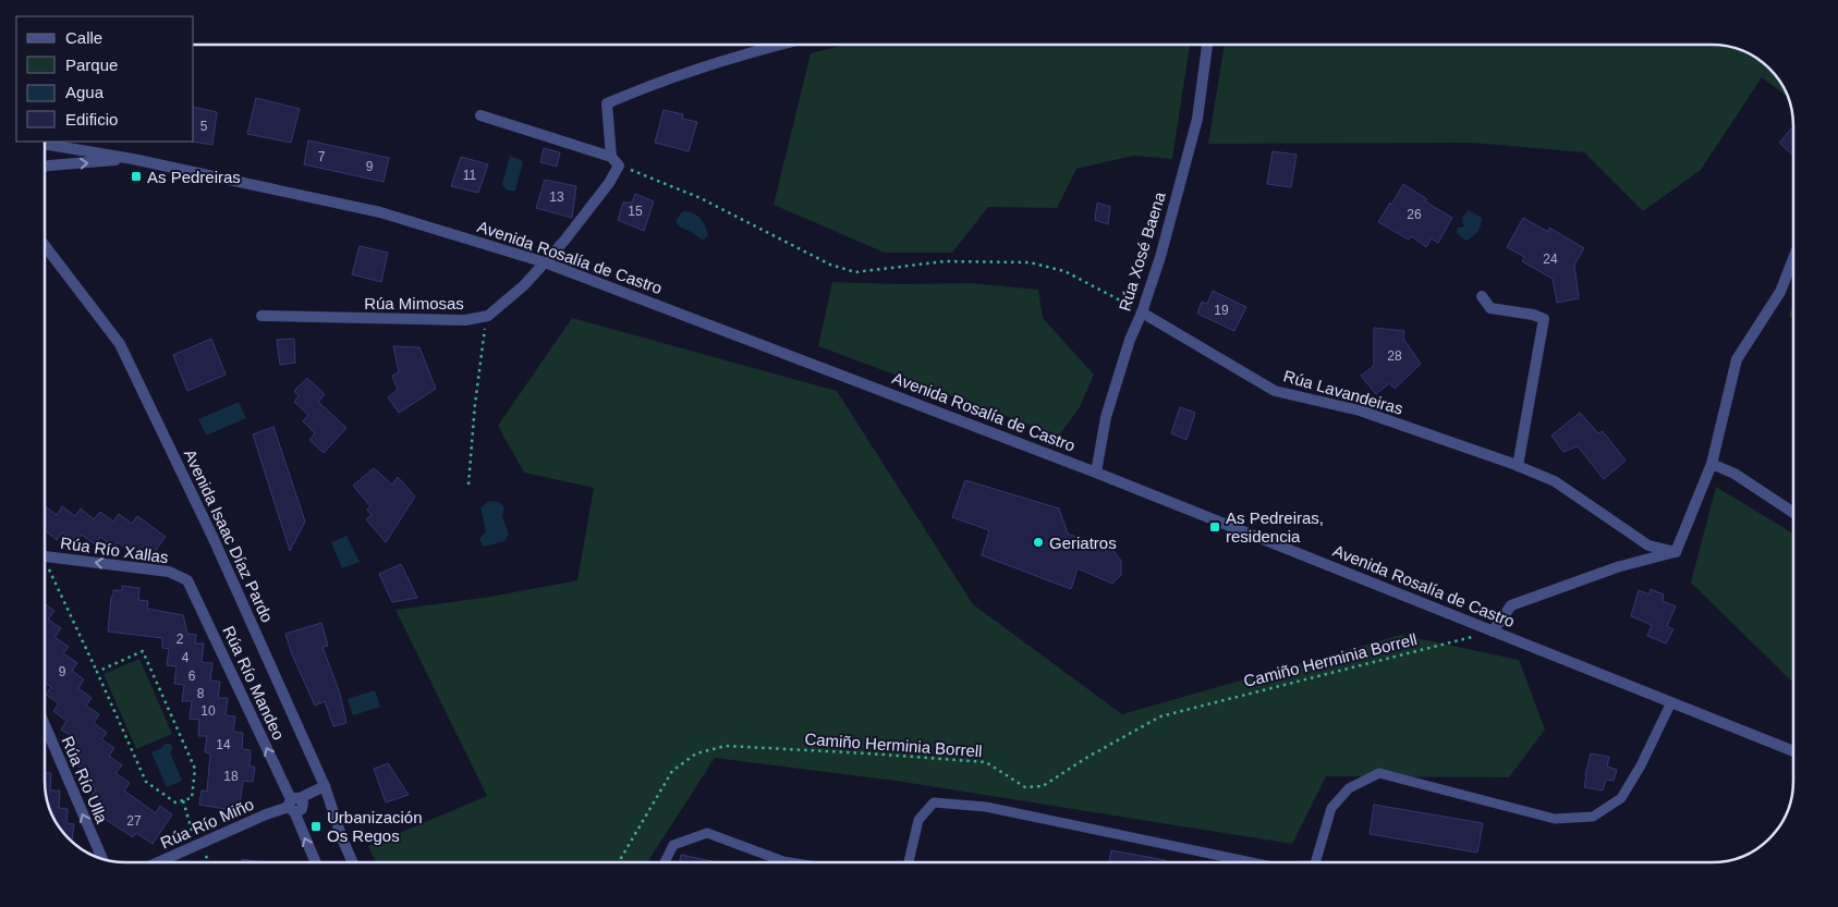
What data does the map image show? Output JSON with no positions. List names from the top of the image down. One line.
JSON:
{"streets":{"street":["Rúa Xosé Baena","Avenida Rosalía de Castro","Rúa Mimosas","Rúa Lavandeiras","Avenida Isaac Díaz Pardo","Rúa Río Xallas","Rúa Río Mandeo","Rúa Río Ulla","Rúa Río Miño"],"path":["Camiño Herminia Borrell"]},"crossings":[["Rúa Xosé Baena","Avenida Rosalía de Castro"],["Rúa Xosé Baena","Rúa Lavandeiras"],["Avenida Rosalía de Castro","Rúa Mimosas"],["Avenida Rosalía de Castro","Camiño Herminia Borrell"],["Avenida Isaac Díaz Pardo","Rúa Río Miño"],["Rúa Río Xallas","Rúa Río Mandeo"],["Rúa Río Mandeo","Rúa Río Miño"]],"one_way":["Rúa Río Xallas","Rúa Río Mandeo","Rúa Río Ulla"],"places":{"transit":["As Pedreiras","As Pedreiras, residencia","Urbanización Os Regos"],"other":["Geriatros"]},"house_numbers":["5","7","9","11","13","15","26","24","19","28","2","4","9","6","8","10","14","18","27"],"legend":["Calle","Parque","Agua","Edificio"]}
